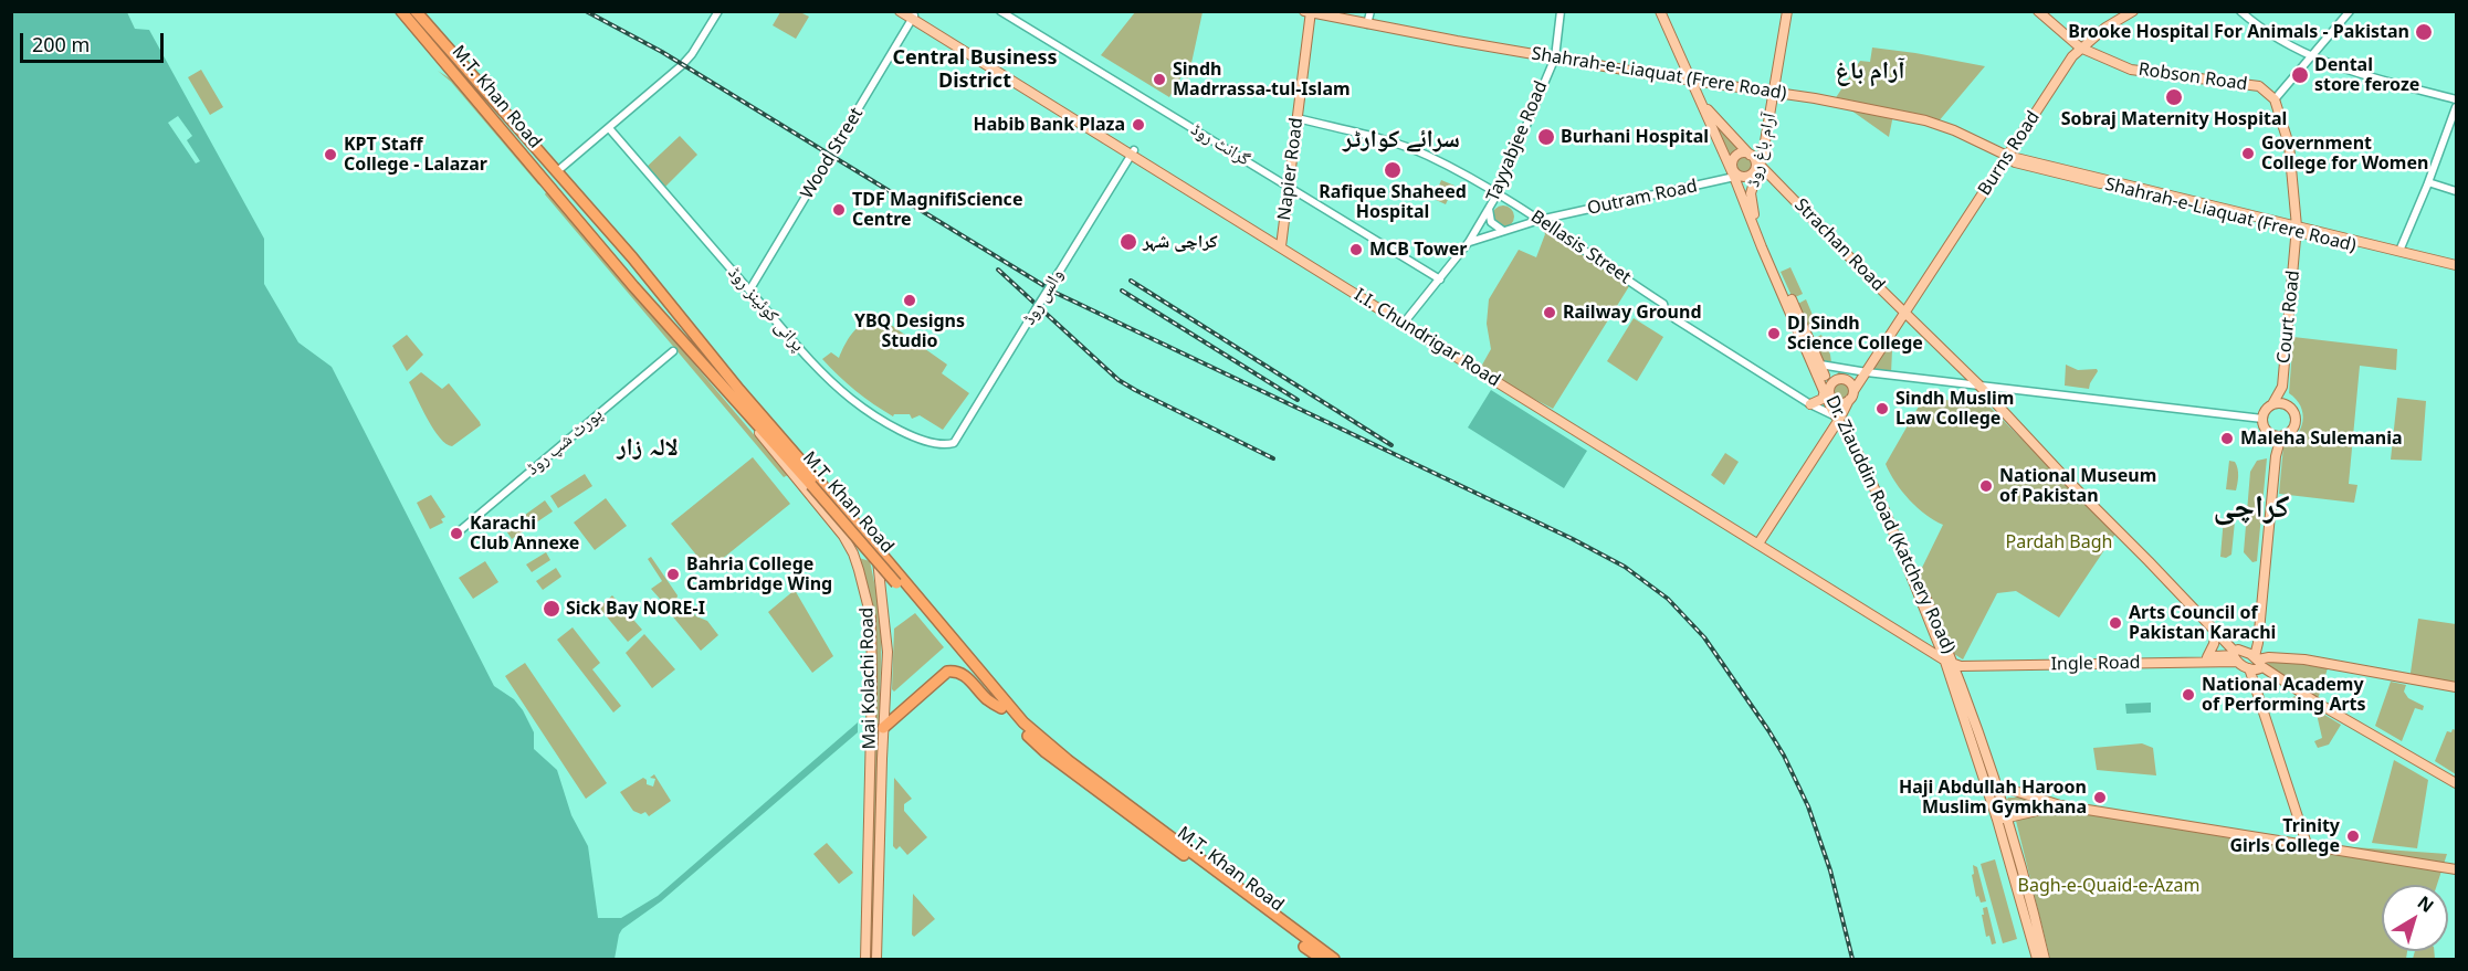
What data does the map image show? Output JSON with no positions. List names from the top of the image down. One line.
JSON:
{"streets":{"highway":["M.T. Khan Road"],"main road":["Shahrah-e-Liaquat (Frere Road)","Robson Road","آرام باغ روڈ","Burns Road","Napier Road","Strachan Road","Court Road","I.I. Chundrigar Road","Dr. Ziauddin Road (Katchery Road)","Ingle Road","Mai Kolachi Road"],"street":["Tayyabjee Road","گرانٹ روڈ","Wood Street","Outram Road","Bellasis Street","والس روڈ","پرانی کوئینز روڈ","پورٹ شپ روڈ"]},"crossings":[["Shahrah-e-Liaquat (Frere Road)","Tayyabjee Road"],["Shahrah-e-Liaquat (Frere Road)","آرام باغ روڈ"],["Shahrah-e-Liaquat (Frere Road)","Burns Road"],["Shahrah-e-Liaquat (Frere Road)","Napier Road"],["Shahrah-e-Liaquat (Frere Road)","Court Road"],["Shahrah-e-Liaquat (Frere Road)","Dr. Ziauddin Road (Katchery Road)"],["Robson Road","Burns Road"],["Robson Road","Court Road"],["M.T. Khan Road","Mai Kolachi Road"],["Tayyabjee Road","گرانٹ روڈ"],["Tayyabjee Road","Outram Road"],["Tayyabjee Road","Bellasis Street"],["Tayyabjee Road","I.I. Chundrigar Road"],["گرانٹ روڈ","Napier Road"],["آرام باغ روڈ","Outram Road"],["آرام باغ روڈ","Strachan Road"],["آرام باغ روڈ","Dr. Ziauddin Road (Katchery Road)"],["Wood Street","پرانی کوئینز روڈ"],["Wood Street","I.I. Chundrigar Road"],["Burns Road","Strachan Road"],["Burns Road","Dr. Ziauddin Road (Katchery Road)"],["Napier Road","Bellasis Street"],["Napier Road","I.I. Chundrigar Road"],["Outram Road","Bellasis Street"],["Outram Road","Dr. Ziauddin Road (Katchery Road)"],["Strachan Road","Dr. Ziauddin Road (Katchery Road)"],["Strachan Road","Ingle Road"],["Bellasis Street","Dr. Ziauddin Road (Katchery Road)"],["والس روڈ","پرانی کوئینز روڈ"],["والس روڈ","I.I. Chundrigar Road"],["I.I. Chundrigar Road","Dr. Ziauddin Road (Katchery Road)"],["I.I. Chundrigar Road","Ingle Road"],["Dr. Ziauddin Road (Katchery Road)","Ingle Road"]],"districts":["Central Business District","آرام باغ","سرائے کوارٹر","لالہ زار","کراچی"],"parks":["Pardah Bagh","Bagh-e-Quaid-e-Azam"],"places":["Brooke Hospital For Animals - Pakistan","Dental store feroze","Sindh Madrrassa-tul-Islam","Sobraj Maternity Hospital","Habib Bank Plaza","Burhani Hospital","Government College for Women","KPT Staff College - Lalazar","Rafique Shaheed Hospital","TDF MagnifiScience Centre","کراچی شہر","MCB Tower","YBQ Designs Studio","Railway Ground","DJ Sindh Science College","Sindh Muslim Law College","Maleha Sulemania","National Museum of Pakistan","Karachi Club Annexe","Bahria College Cambridge Wing","Sick Bay NORE-I","Arts Council of Pakistan Karachi","National Academy of Performing Arts","Haji Abdullah Haroon Muslim Gymkhana","Trinity Girls College"],"scale_bar":"200 m","north":"top right"}
